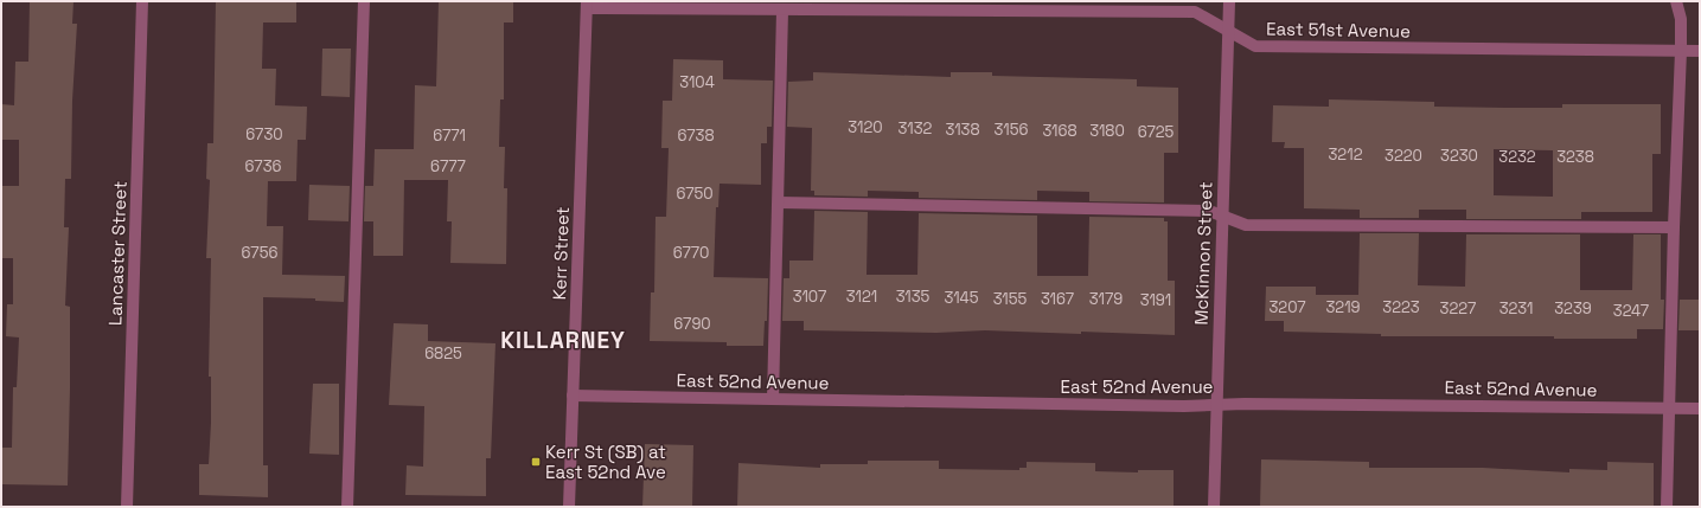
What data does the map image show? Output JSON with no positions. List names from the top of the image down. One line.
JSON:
{"streets":{"street":["East 51st Avenue","Lancaster Street","Kerr Street","McKinnon Street","East 52nd Avenue"]},"crossings":[["East 51st Avenue","Kerr Street"],["East 51st Avenue","McKinnon Street"],["Kerr Street","East 52nd Avenue"],["McKinnon Street","East 52nd Avenue"]],"districts":["KILLARNEY"],"places":{"transit":["Kerr St (SB) at East 52nd Ave"]},"house_numbers":["3104","3120","3132","3138","3156","3168","3180","6725","6730","6771","6738","3212","3220","3230","3232","3238","6736","6777","6750","6756","6770","3107","3121","3135","3145","3155","3167","3179","3191","3207","3219","3223","3227","3231","3239","3247","6790","6825"]}
